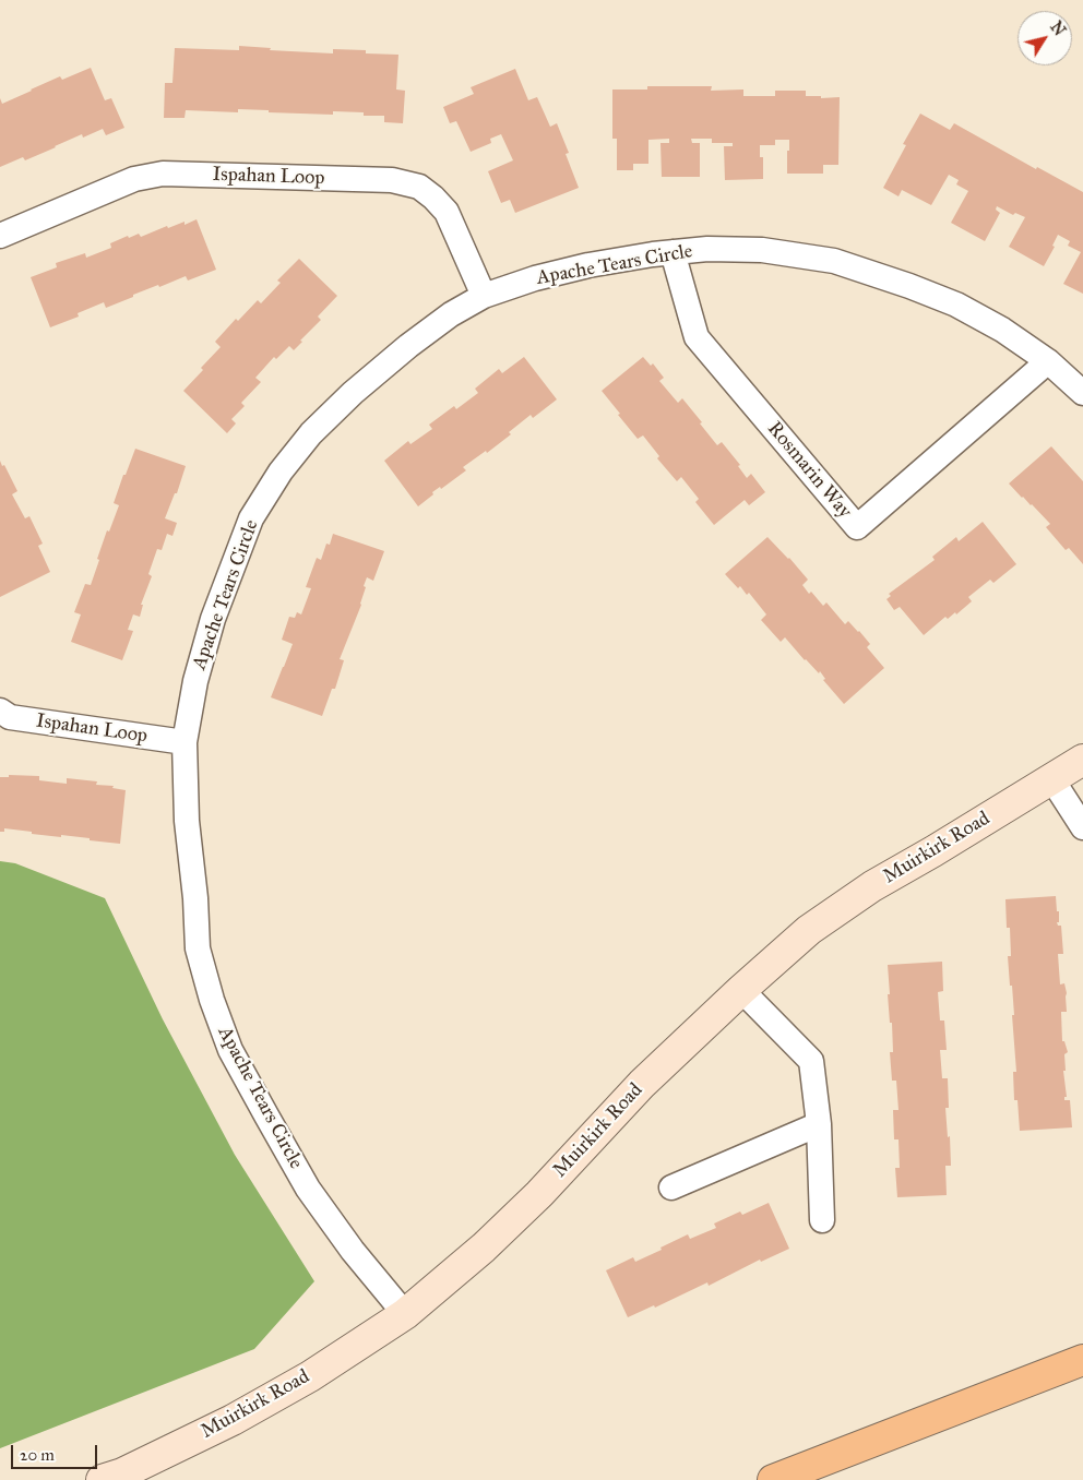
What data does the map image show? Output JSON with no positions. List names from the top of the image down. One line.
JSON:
{"streets":{"main road":["Muirkirk Road"],"street":["Ispahan Loop","Apache Tears Circle","Rosmarin Way"]},"crossings":[["Ispahan Loop","Apache Tears Circle"],["Apache Tears Circle","Rosmarin Way"],["Apache Tears Circle","Muirkirk Road"]],"scale_bar":"20 m","north":"top right"}
